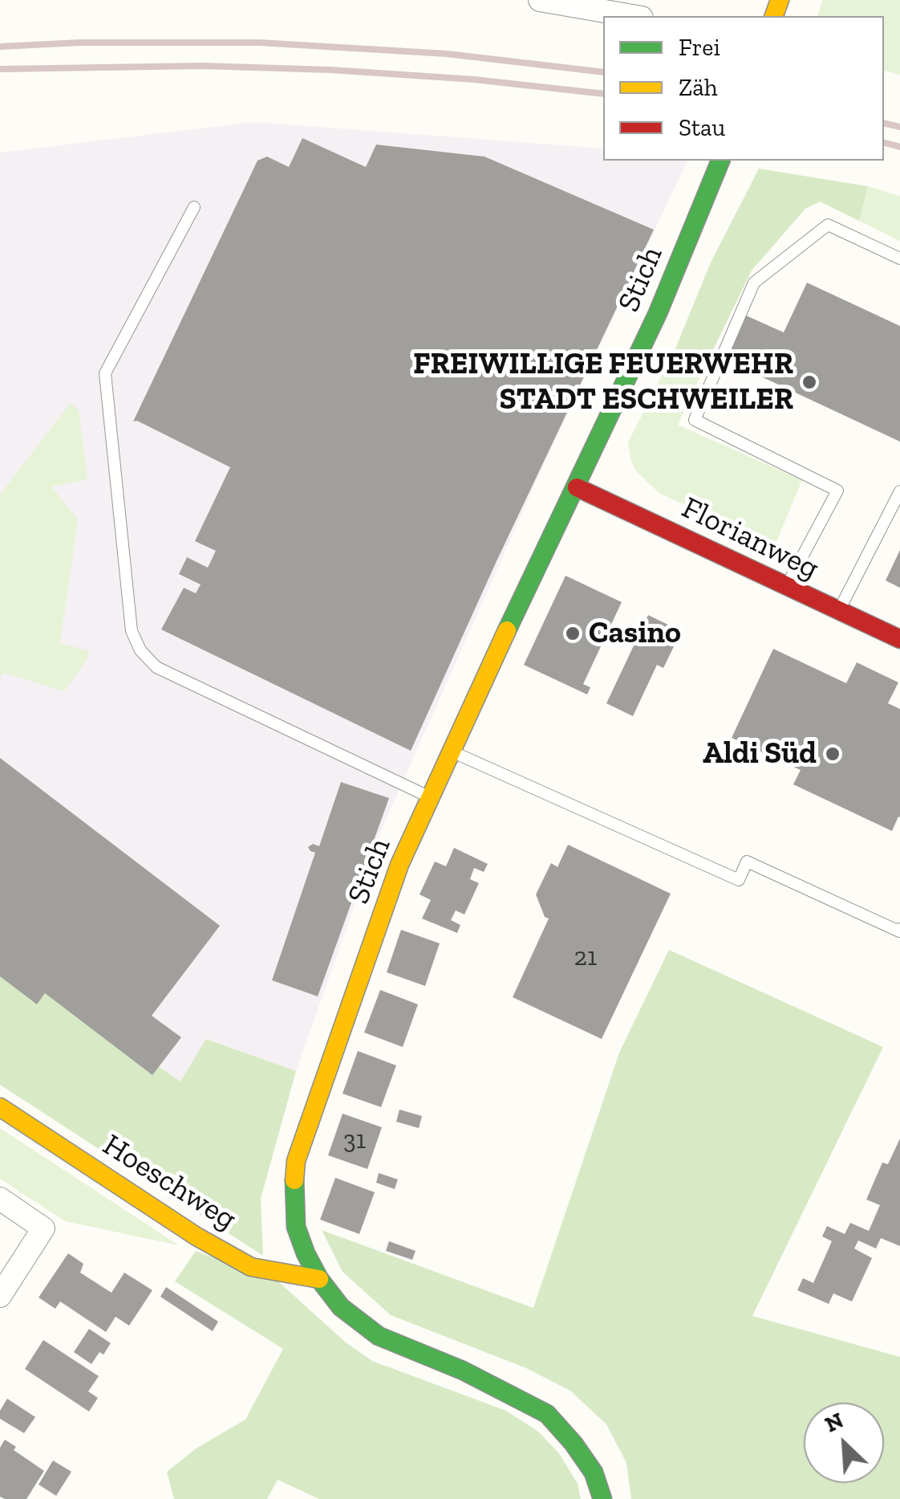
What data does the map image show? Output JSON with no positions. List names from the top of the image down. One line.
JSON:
{"streets":{"main road":["Stich","Florianweg","Hoeschweg"]},"crossings":[["Stich","Florianweg"],["Stich","Hoeschweg"]],"places":["FREIWILLIGE FEUERWEHR STADT ESCHWEILER","Casino","Aldi Süd"],"house_numbers":["21","31"],"legend":["Frei","Zäh","Stau"],"north":"top left"}
